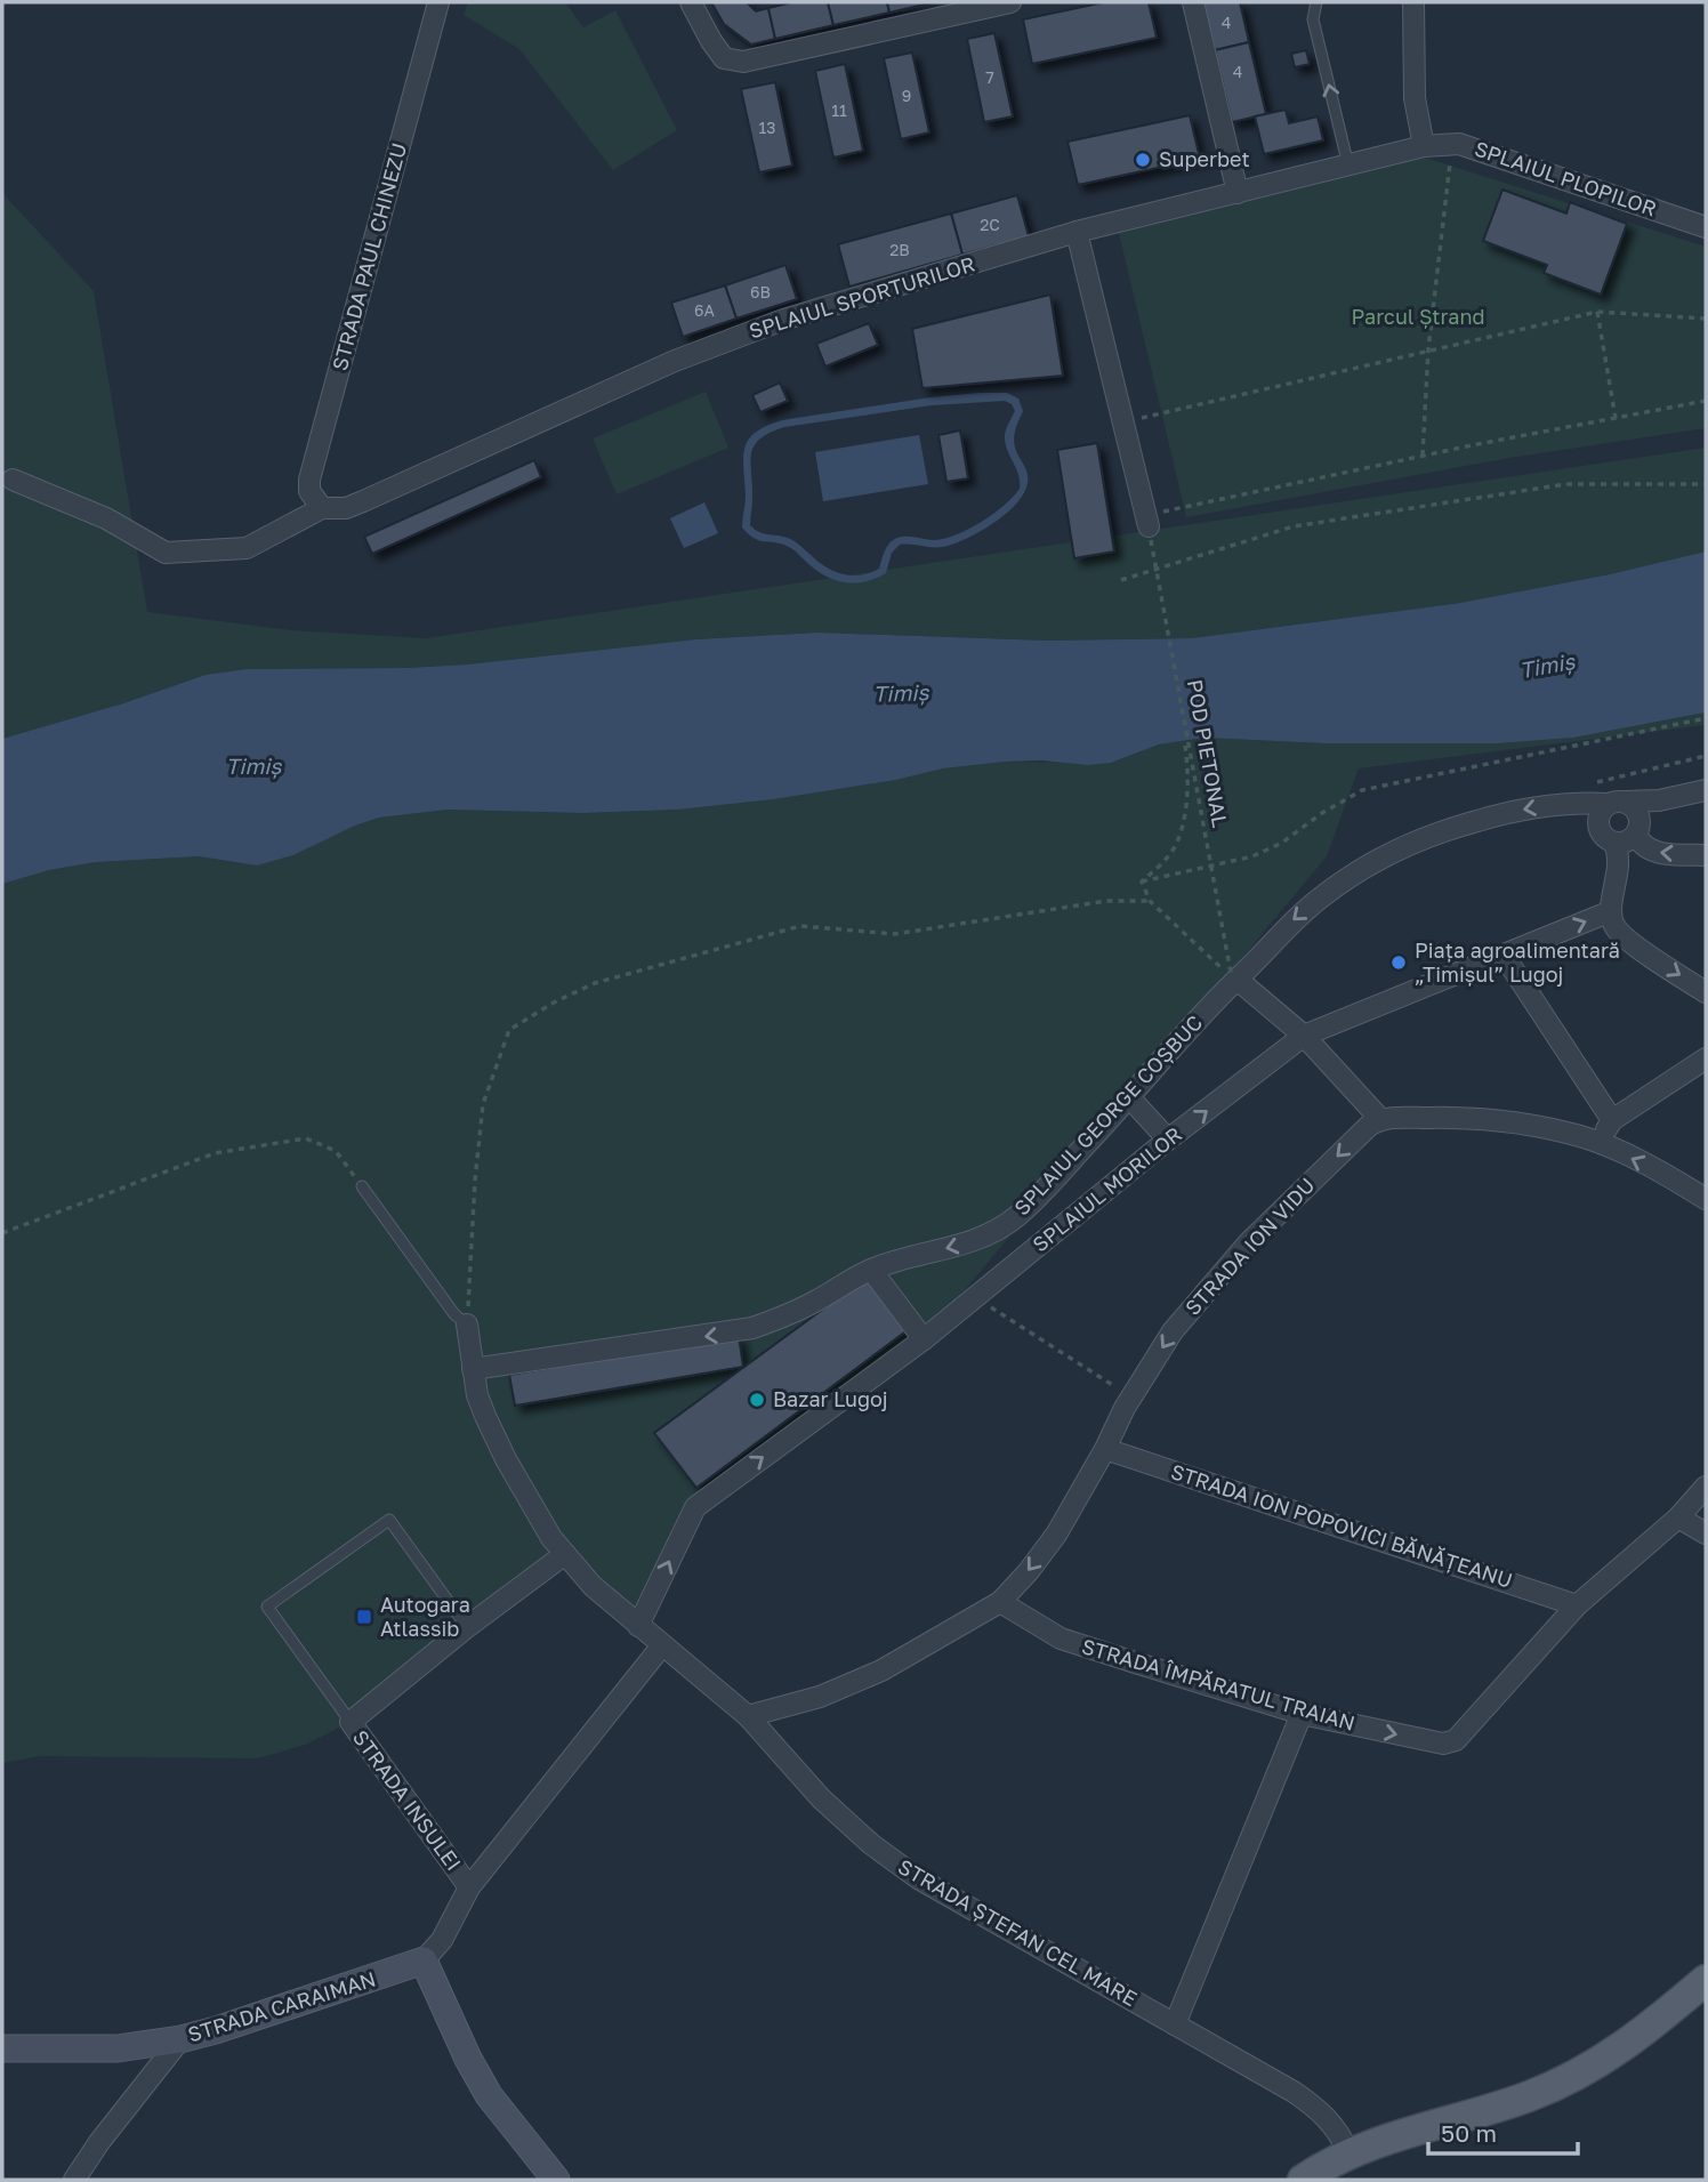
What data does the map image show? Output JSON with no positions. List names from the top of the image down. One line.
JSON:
{"streets":{"main road":["STRADA CARAIMAN"],"street":["SPLAIUL PLOPILOR","STRADA PAUL CHINEZU","SPLAIUL SPORTURILOR","SPLAIUL GEORGE COȘBUC","SPLAIUL MORILOR","STRADA ION VIDU","STRADA ION POPOVICI BĂNĂȚEANU","STRADA ÎMPĂRATUL TRAIAN","STRADA INSULEI","STRADA ȘTEFAN CEL MARE"],"path":["POD PIETONAL"]},"crossings":[["SPLAIUL PLOPILOR","SPLAIUL SPORTURILOR"],["STRADA PAUL CHINEZU","SPLAIUL SPORTURILOR"],["POD PIETONAL","SPLAIUL GEORGE COȘBUC"],["SPLAIUL GEORGE COȘBUC","STRADA ȘTEFAN CEL MARE"],["SPLAIUL MORILOR","STRADA ȘTEFAN CEL MARE"],["STRADA ION VIDU","STRADA ION POPOVICI BĂNĂȚEANU"],["STRADA ION VIDU","STRADA ÎMPĂRATUL TRAIAN"],["STRADA ION VIDU","STRADA ȘTEFAN CEL MARE"],["STRADA ION POPOVICI BĂNĂȚEANU","STRADA ÎMPĂRATUL TRAIAN"],["STRADA INSULEI","STRADA ȘTEFAN CEL MARE"]],"one_way":["SPLAIUL GEORGE COȘBUC","SPLAIUL MORILOR","STRADA ION VIDU","STRADA ÎMPĂRATUL TRAIAN"],"water":["Timiș"],"parks":["Parcul Ștrand"],"places":{"other":["Superbet","Piața agroalimentară „Timișul” Lugoj","Bazar Lugoj"],"transit":["Autogara Atlassib"]},"house_numbers":["4","4","7","9","11","13","2C","2B","6B","6A"],"scale_bar":"50 m"}
